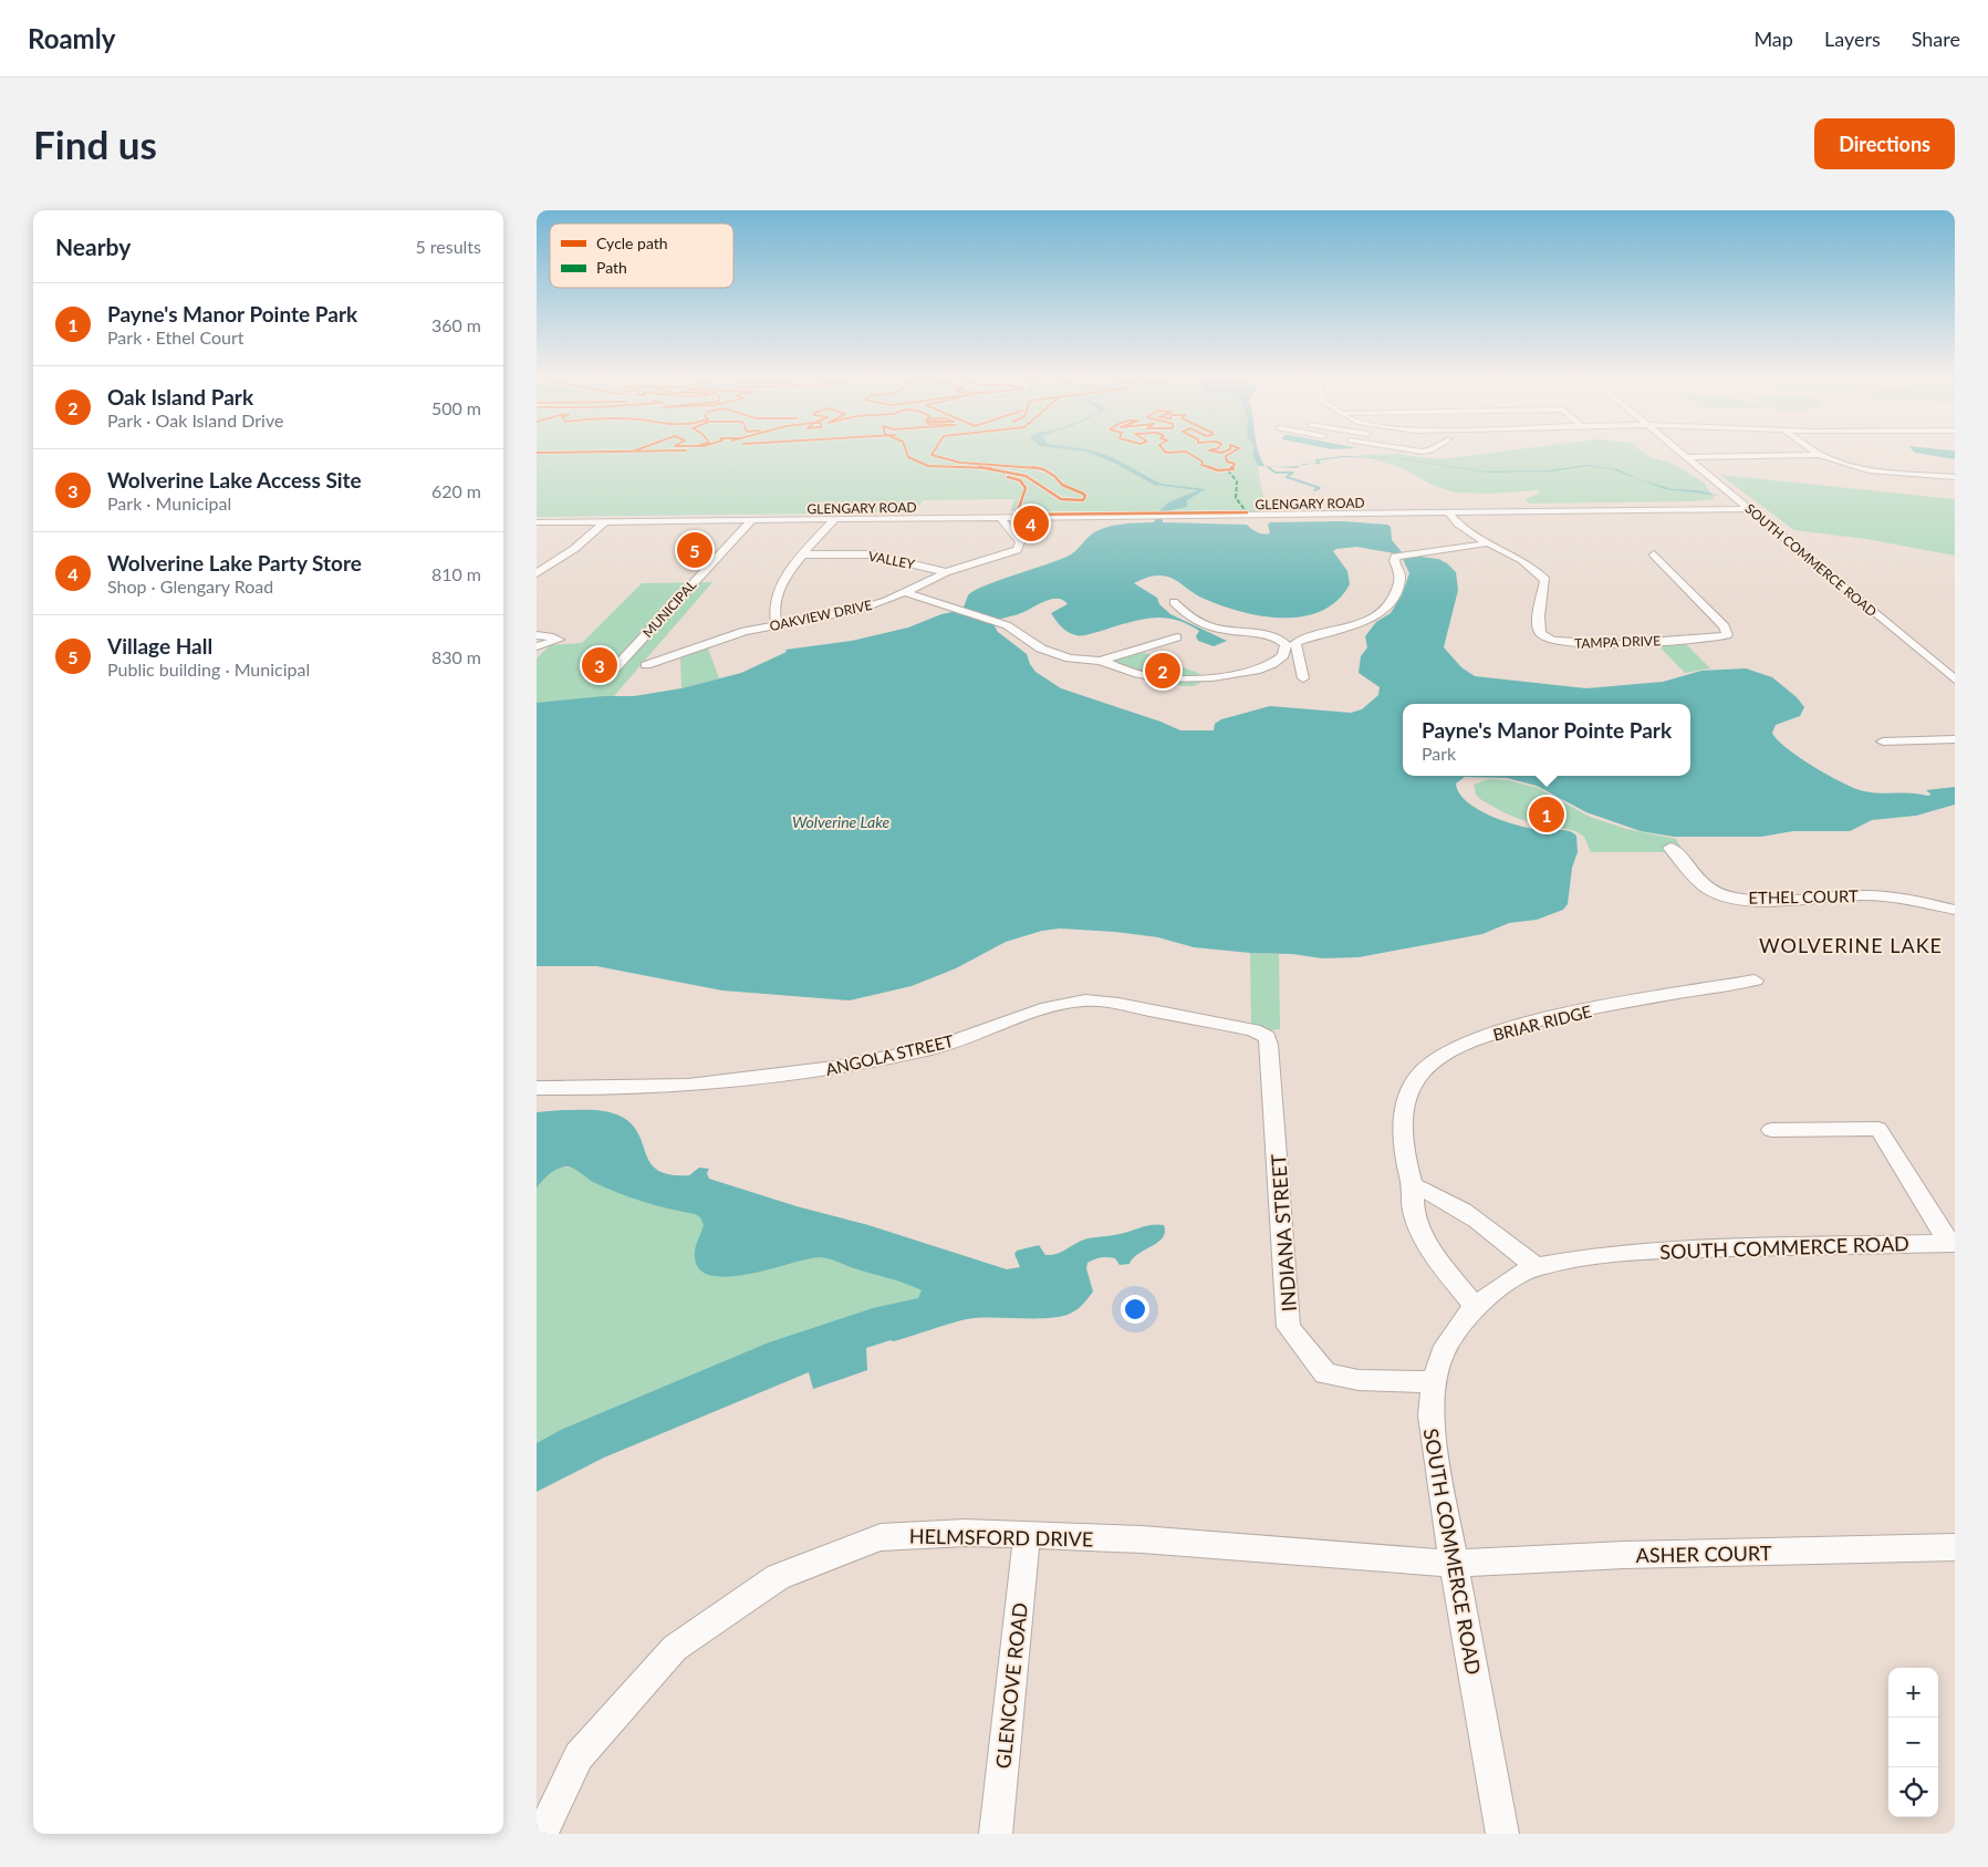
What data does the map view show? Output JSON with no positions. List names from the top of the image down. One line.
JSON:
{"streets":{"street":["GLENGARY ROAD","VALLEY","SOUTH COMMERCE ROAD","MUNICIPAL","OAKVIEW DRIVE","TAMPA DRIVE","ETHEL COURT","BRIAR RIDGE","ANGOLA STREET","INDIANA STREET","HELMSFORD DRIVE","ASHER COURT","GLENCOVE ROAD"]},"crossings":[["GLENGARY ROAD","SOUTH COMMERCE ROAD"],["GLENGARY ROAD","MUNICIPAL"],["GLENGARY ROAD","OAKVIEW DRIVE"],["GLENGARY ROAD","TAMPA DRIVE"],["VALLEY","OAKVIEW DRIVE"],["SOUTH COMMERCE ROAD","BRIAR RIDGE"],["SOUTH COMMERCE ROAD","INDIANA STREET"],["SOUTH COMMERCE ROAD","HELMSFORD DRIVE"],["SOUTH COMMERCE ROAD","ASHER COURT"],["ANGOLA STREET","INDIANA STREET"],["HELMSFORD DRIVE","ASHER COURT"],["HELMSFORD DRIVE","GLENCOVE ROAD"]],"districts":["WOLVERINE LAKE"],"water":["Wolverine Lake"],"legend":["Cycle path","Path"],"page":{"header":"Roamly","nav":["Map","Layers","Share"],"buttons":"Directions","title":"Find us","heading":["Nearby","5 results"],"list":[{"mark":"1","name":"Payne's Manor Pointe Park","note":"Park · Ethel Court","value":"360 m"},{"mark":"2","name":"Oak Island Park","note":"Park · Oak Island Drive","value":"500 m"},{"mark":"3","name":"Wolverine Lake Access Site","note":"Park · Municipal","value":"620 m"},{"mark":"4","name":"Wolverine Lake Party Store","note":"Shop · Glengary Road","value":"810 m"},{"mark":"5","name":"Village Hall","note":"Public building · Municipal","value":"830 m"}],"pins":["4","5","3","2","1"],"popup":["Payne's Manor Pointe Park","Park"],"map_buttons":["+","−"]}}
